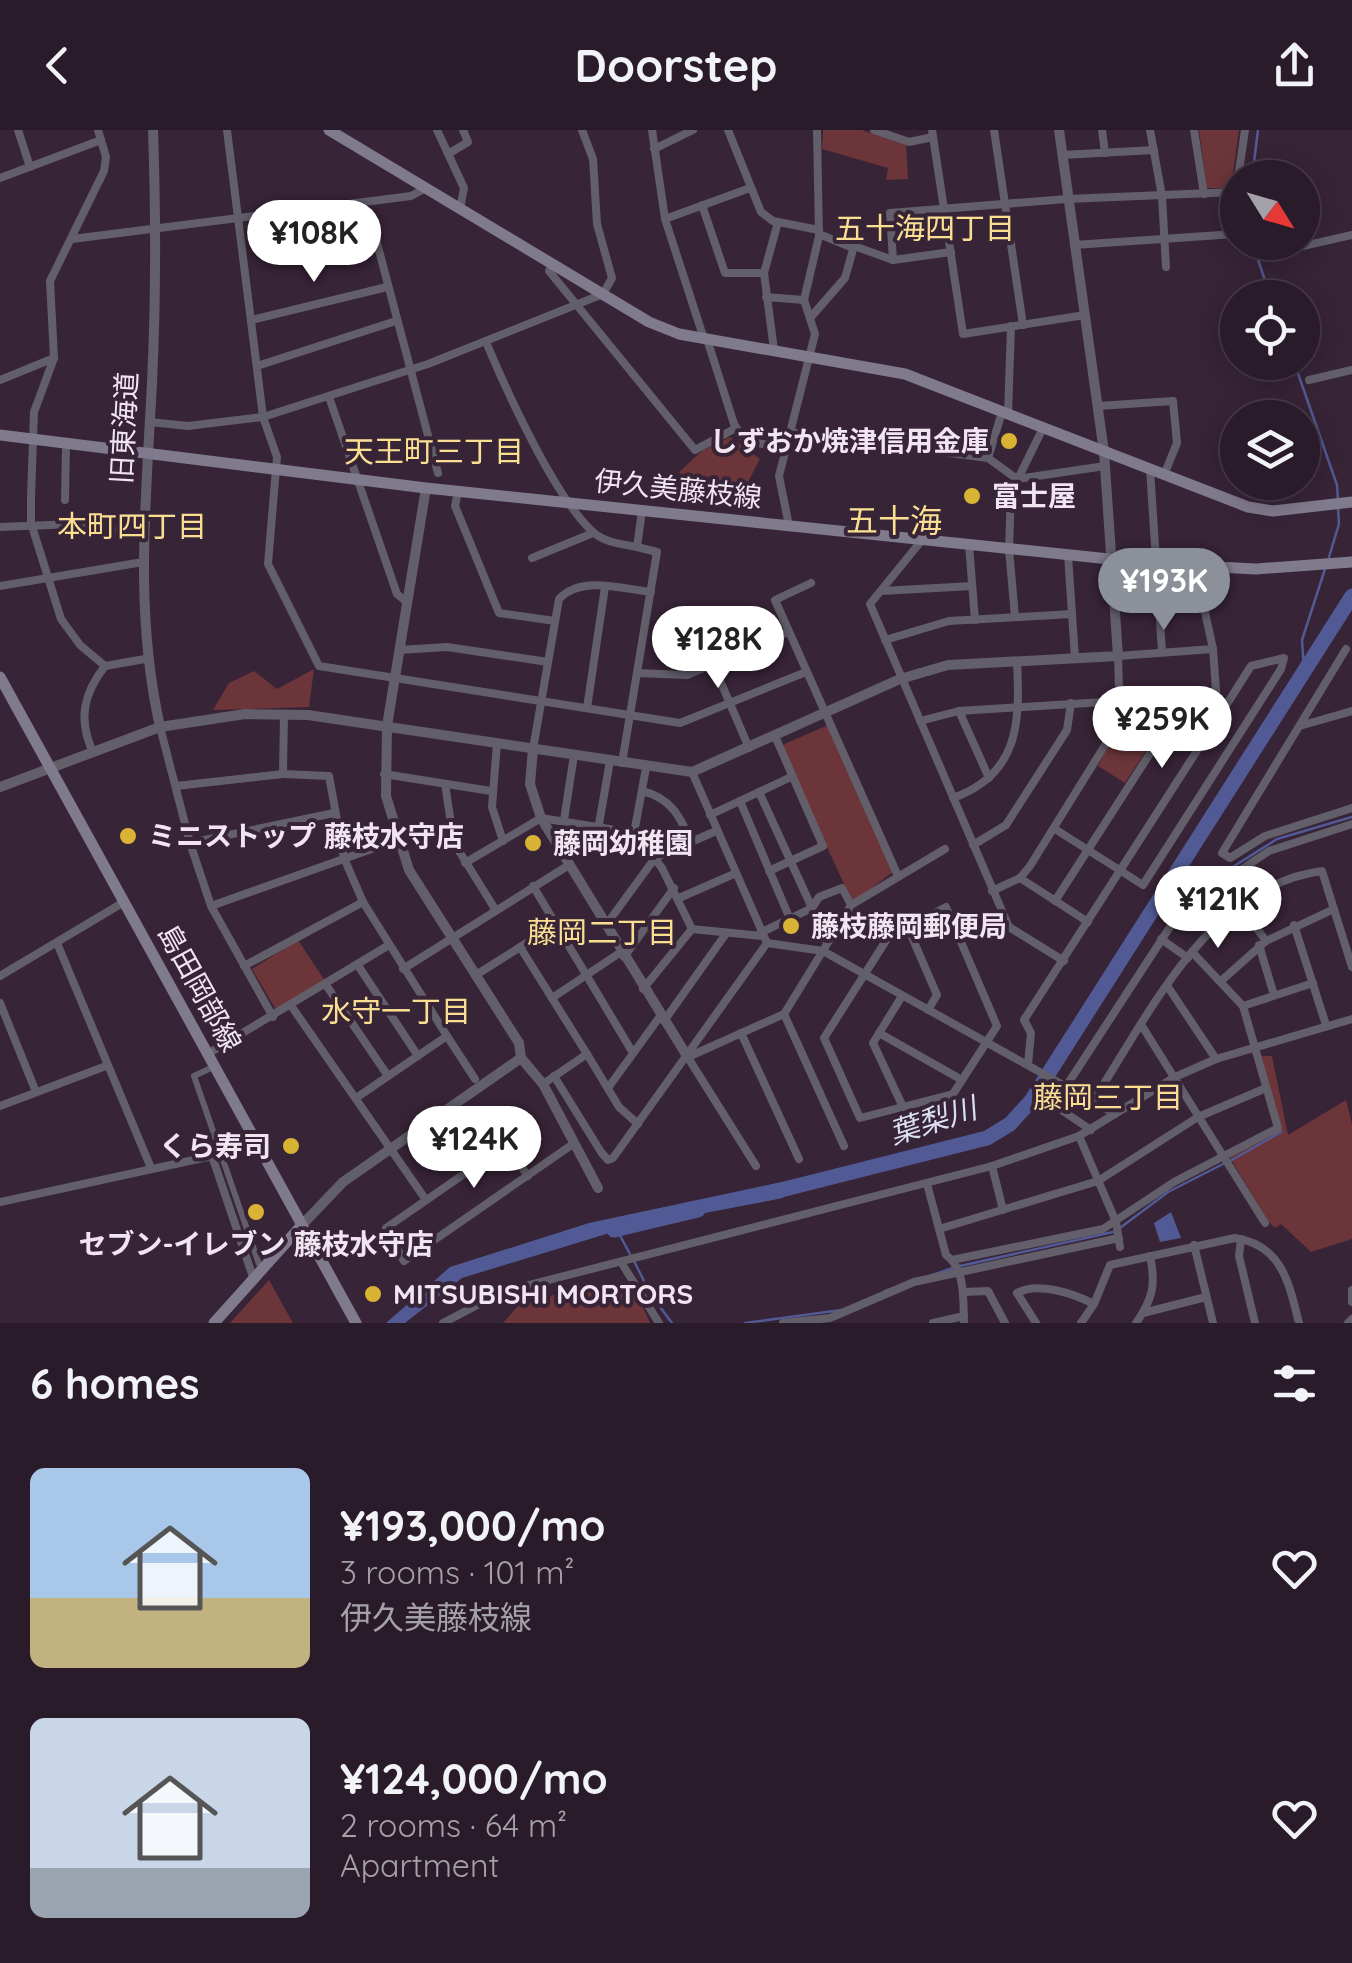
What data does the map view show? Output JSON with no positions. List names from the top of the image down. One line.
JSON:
{"streets":{"main road":["伊久美藤枝線","島田岡部線"],"street":["旧東海道"]},"crossings":[["旧東海道","伊久美藤枝線"]],"districts":["五十海四丁目","天王町三丁目","五十海","本町四丁目","藤岡二丁目","水守一丁目","藤岡三丁目"],"water":["葉梨川"],"places":["しずおか焼津信用金庫","富士屋","ミニストップ 藤枝水守店","藤岡幼稚園","藤枝藤岡郵便局","くら寿司","セブン-イレブン 藤枝水守店","MITSUBISHI MORTORS"],"north":"bottom right","page":{"header":"Doorstep","price":["¥108K","¥193K","¥128K","¥259K","¥121K","¥124K"],"heading":"6 homes","list":[{"name":"¥193,000/mo","note":"3 rooms · 101 m² · 伊久美藤枝線"},{"name":"¥124,000/mo","note":"2 rooms · 64 m² · Apartment"}]}}
